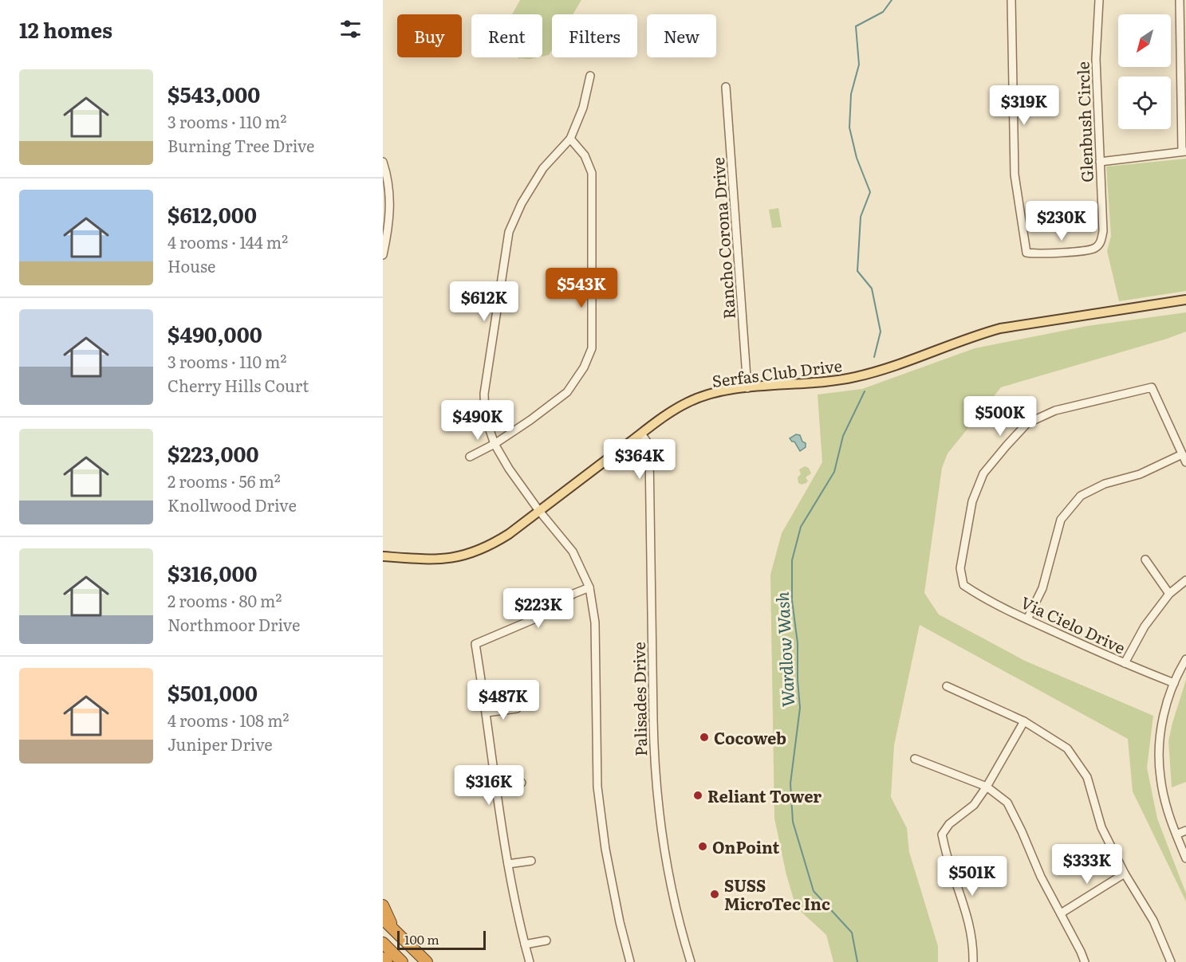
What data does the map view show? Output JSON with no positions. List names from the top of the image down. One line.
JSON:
{"streets":{"main road":["Serfas Club Drive"],"street":["Glenbush Circle","Rancho Corona Drive","Via Cielo Drive","Palisades Drive"]},"crossings":[["Rancho Corona Drive","Serfas Club Drive"],["Serfas Club Drive","Palisades Drive"]],"water":["Wardlow Wash"],"places":["Cocoweb","Reliant Tower","OnPoint","SUSS MicroTec Inc"],"scale_bar":"100 m","north":"bottom left","page":{"heading":"12 homes","chip":["Buy","Rent","Filters","New"],"list":[{"name":"$543,000","note":"3 rooms · 110 m² · Burning Tree Drive"},{"name":"$612,000","note":"4 rooms · 144 m² · House"},{"name":"$490,000","note":"3 rooms · 110 m² · Cherry Hills Court"},{"name":"$223,000","note":"2 rooms · 56 m² · Knollwood Drive"},{"name":"$316,000","note":"2 rooms · 80 m² · Northmoor Drive"},{"name":"$501,000","note":"4 rooms · 108 m² · Juniper Drive"}],"price":["$319K","$230K","$543K","$612K","$500K","$490K","$364K","$223K","$487K","$316K","$333K","$501K"],"scale":"100 m"}}
